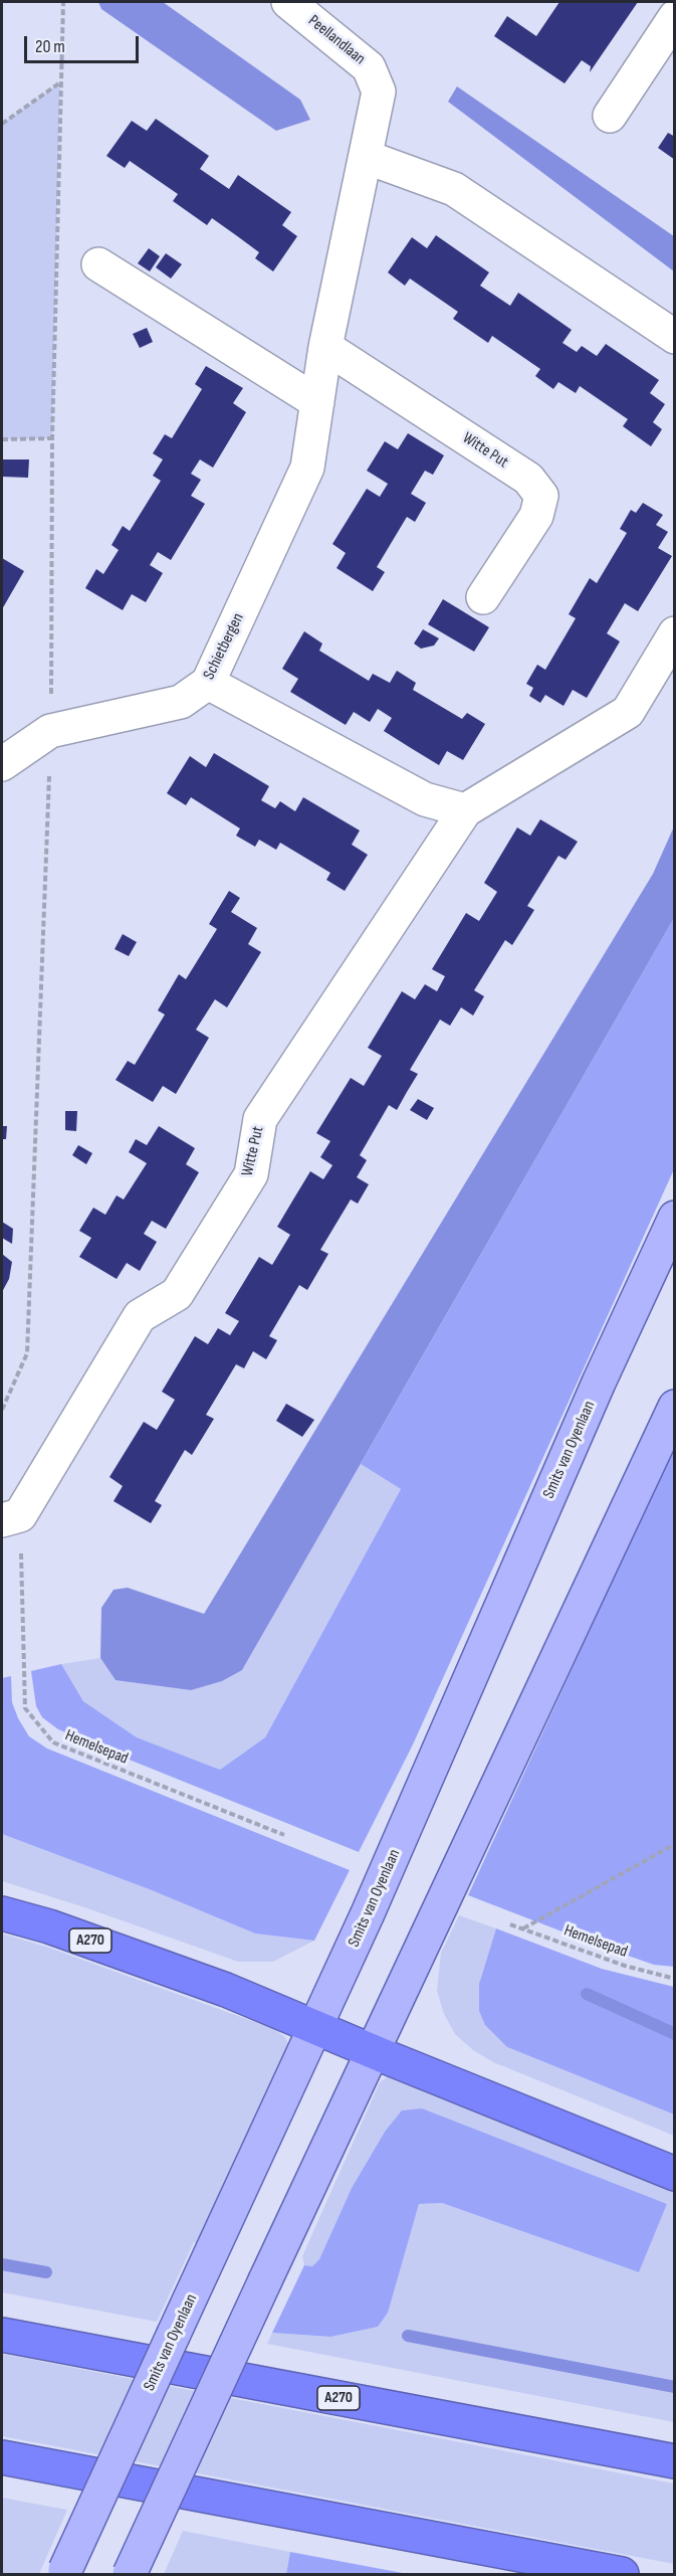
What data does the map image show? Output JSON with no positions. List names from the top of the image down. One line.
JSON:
{"streets":{"highway":["A270"],"main road":["Smits van Oyenlaan"],"street":["Peellandlaan","Witte Put","Schietbergen"],"path":["Hemelsepad"]},"crossings":[["Peellandlaan","Schietbergen"],["Witte Put","Schietbergen"],["Witte Put","Hemelsepad"],["Smits van Oyenlaan","A270"]],"scale_bar":"20 m"}
